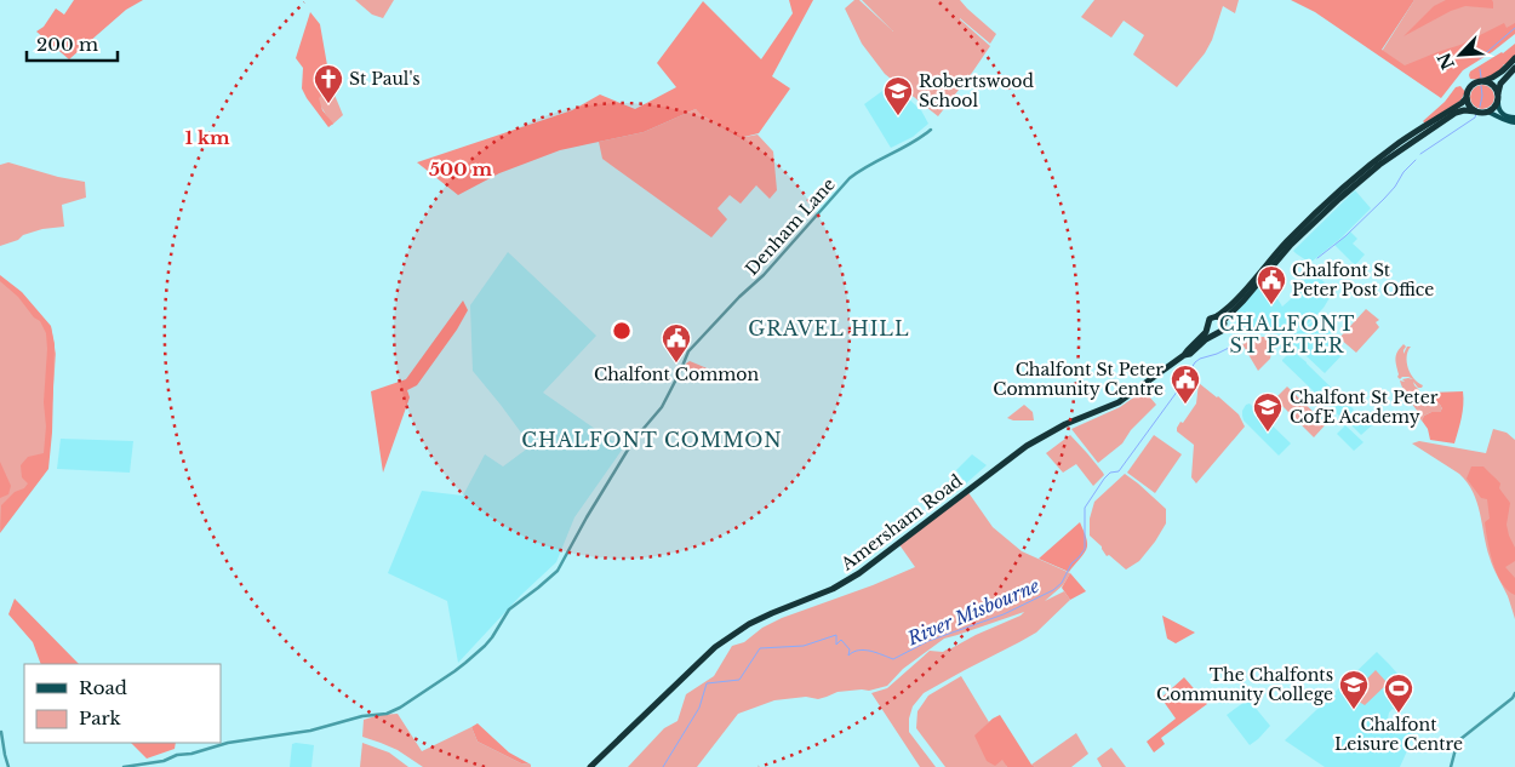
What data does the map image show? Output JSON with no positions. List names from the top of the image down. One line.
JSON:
{"streets":{"highway":["Amersham Road"],"street":["Denham Lane"]},"districts":["CHALFONT ST PETER","GRAVEL HILL","CHALFONT COMMON"],"water":["River Misbourne"],"places":{"church":["St Paul's"],"school or university":["Robertswood School","Chalfont St Peter CofE Academy","The Chalfonts Community College"],"public building":["Chalfont St Peter Post Office","Chalfont Common","Chalfont St Peter Community Centre"],"sports":["Chalfont Leisure Centre"]},"legend":["Road","Park"],"scale_bar":"200 m","north":"bottom left","rings":["1 km","500 m"]}
